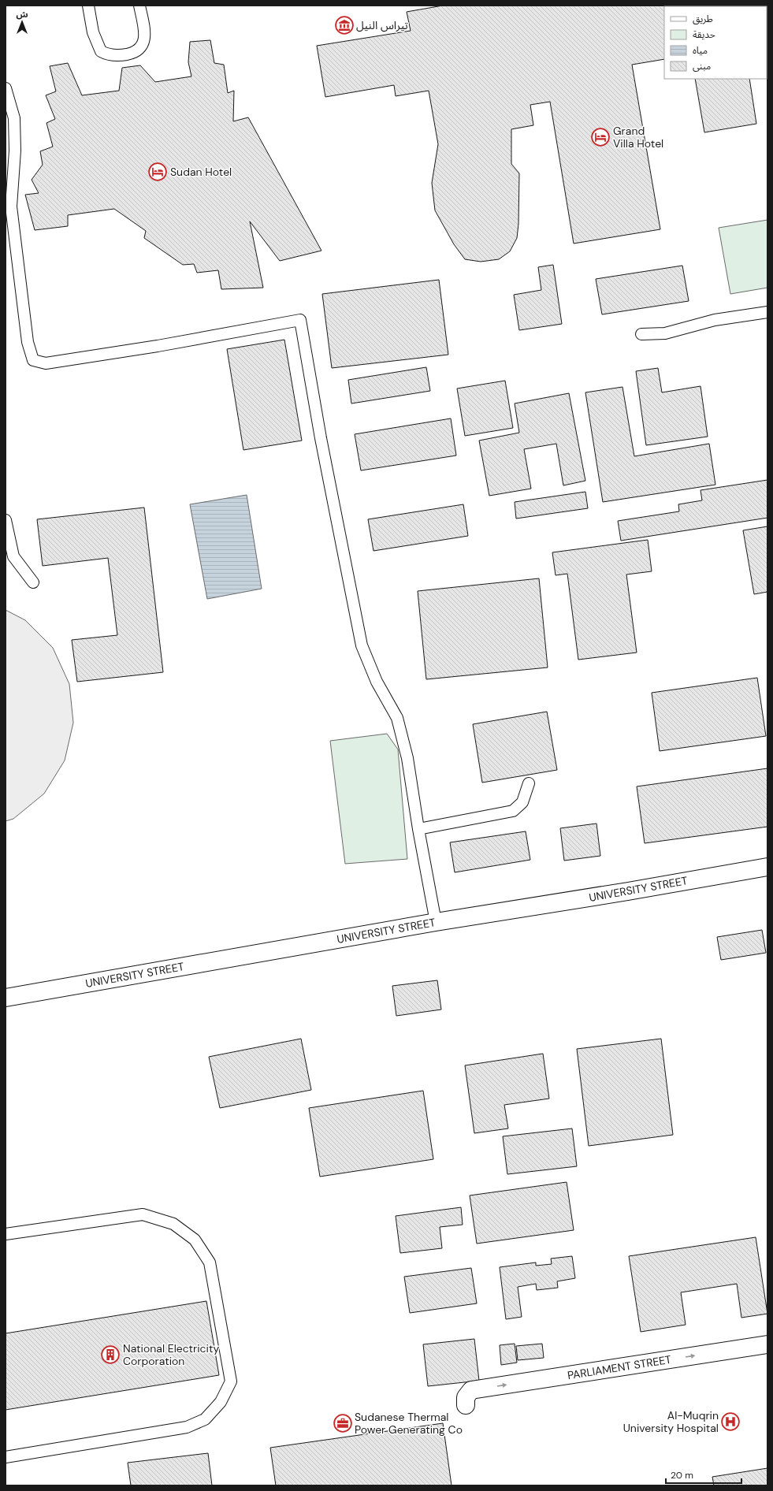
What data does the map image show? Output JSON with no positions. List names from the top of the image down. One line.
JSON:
{"streets":{"main road":["UNIVERSITY STREET","PARLIAMENT STREET"]},"one_way":["PARLIAMENT STREET"],"places":{"museum":["تيراس النيل"],"hotel":["Grand Villa Hotel","Sudan Hotel"],"building":["National Electricity Corporation"],"hospital":["Al-Muqrin University Hospital"],"office":["Sudanese Thermal Power Generating Co"]},"legend":["طريق","حديقة","مياه","مبنى"],"scale_bar":"20 m","north":"top"}
